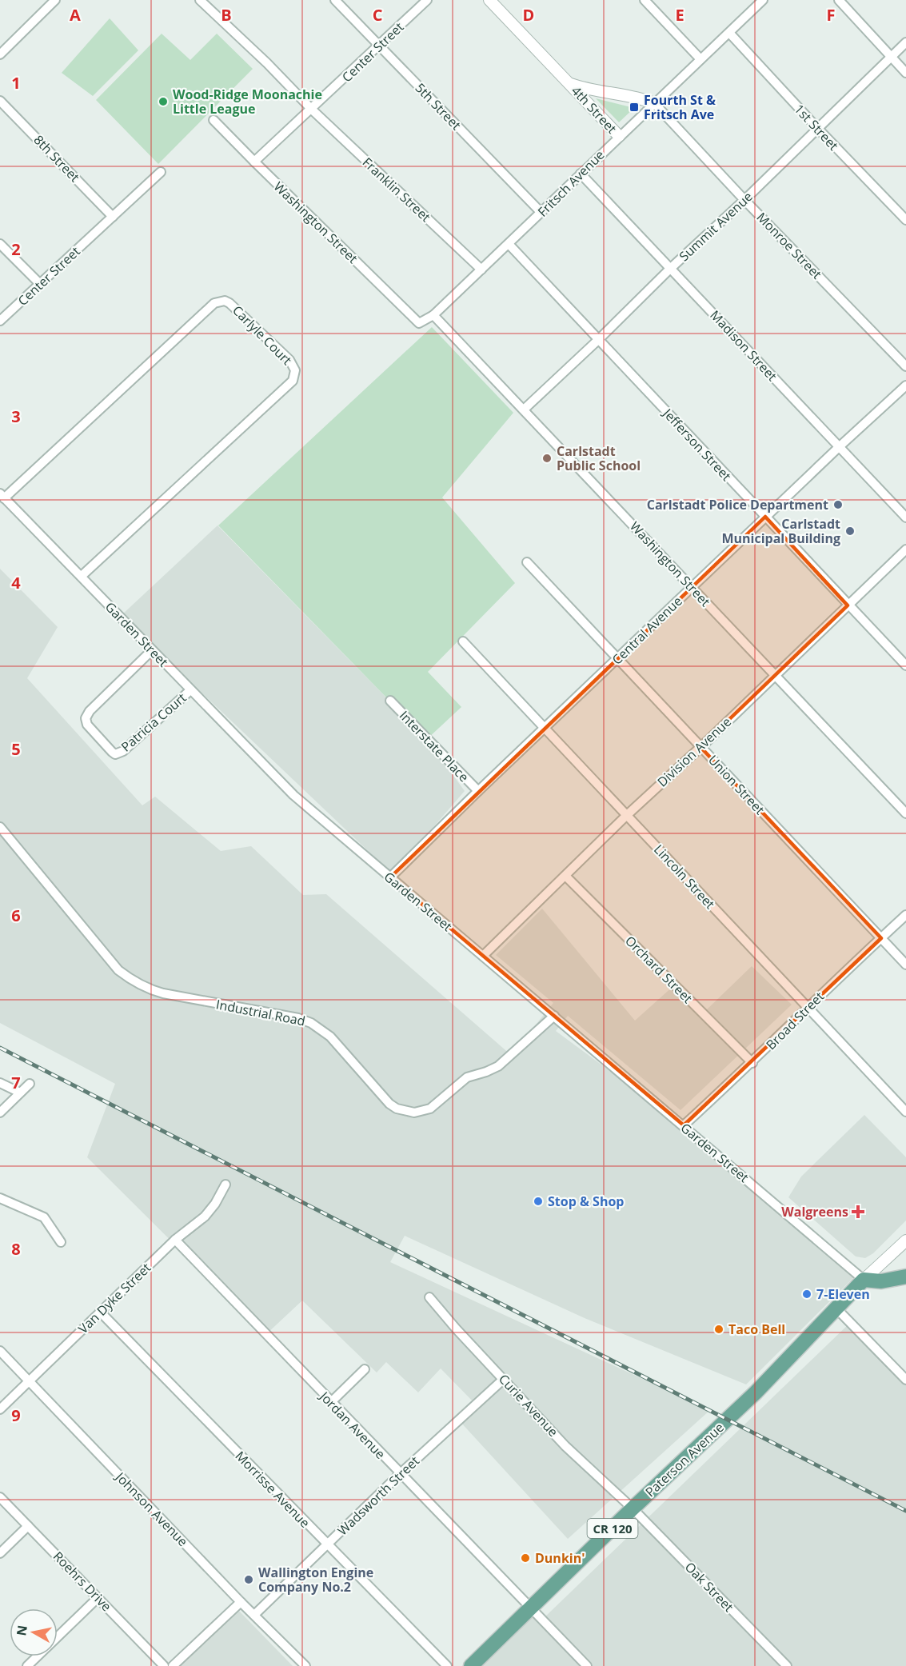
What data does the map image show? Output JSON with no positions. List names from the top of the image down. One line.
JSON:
{"streets":{"main road":["Paterson Avenue","CR 120"],"street":["Center Street","5th Street","4th Street","1st Street","8th Street","Fritsch Avenue","Franklin Street","Washington Street","Summit Avenue","Monroe Street","Carlyle Court","Madison Street","Jefferson Street","Central Avenue","Garden Street","Patricia Court","Interstate Place","Division Avenue","Union Street","Lincoln Street","Orchard Street","Industrial Road","Broad Street","Van Dyke Street","Curie Avenue","Jordan Avenue","Morrisse Avenue","Wadsworth Street","Johnson Avenue","Roehrs Drive","Oak Street"]},"crossings":[["Center Street","5th Street"],["Center Street","8th Street"],["Center Street","Franklin Street"],["Center Street","Washington Street"],["5th Street","Fritsch Avenue"],["4th Street","Fritsch Avenue"],["4th Street","Monroe Street"],["1st Street","Fritsch Avenue"],["1st Street","Summit Avenue"],["Fritsch Avenue","Franklin Street"],["Fritsch Avenue","Washington Street"],["Fritsch Avenue","Monroe Street"],["Fritsch Avenue","Madison Street"],["Fritsch Avenue","Jefferson Street"],["Washington Street","Summit Avenue"],["Washington Street","Central Avenue"],["Washington Street","Division Avenue"],["Summit Avenue","Monroe Street"],["Summit Avenue","Madison Street"],["Summit Avenue","Jefferson Street"],["Carlyle Court","Garden Street"],["Madison Street","Central Avenue"],["Jefferson Street","Central Avenue"],["Jefferson Street","Division Avenue"],["Central Avenue","Garden Street"],["Central Avenue","Interstate Place"],["Central Avenue","Union Street"],["Central Avenue","Lincoln Street"],["Garden Street","Patricia Court"],["Garden Street","Division Avenue"],["Garden Street","Industrial Road"],["Garden Street","Broad Street"],["Garden Street","Paterson Avenue"],["Division Avenue","Union Street"],["Division Avenue","Lincoln Street"],["Division Avenue","Orchard Street"],["Union Street","Broad Street"],["Lincoln Street","Broad Street"],["Orchard Street","Broad Street"],["Van Dyke Street","Jordan Avenue"],["Van Dyke Street","Morrisse Avenue"],["Van Dyke Street","Johnson Avenue"],["Curie Avenue","Paterson Avenue"],["Curie Avenue","Wadsworth Street"],["Curie Avenue","Oak Street"],["Jordan Avenue","Paterson Avenue"],["Jordan Avenue","Wadsworth Street"],["Paterson Avenue","Oak Street"],["Morrisse Avenue","Wadsworth Street"],["Wadsworth Street","Johnson Avenue"]],"places":{"other":["Wood-Ridge Moonachie Little League","Carlstadt Public School","Carlstadt Police Department","Carlstadt Municipal Building","Stop & Shop","7-Eleven","Taco Bell","Dunkin'","Wallington Engine Company No.2"],"transit":["Fourth St & Fritsch Ave"],"health":["Walgreens"]},"north":"left","grid":{"columns":["A","B","C","D","E","F"],"rows":["1","2","3","4","5","6","7","8","9"]}}
